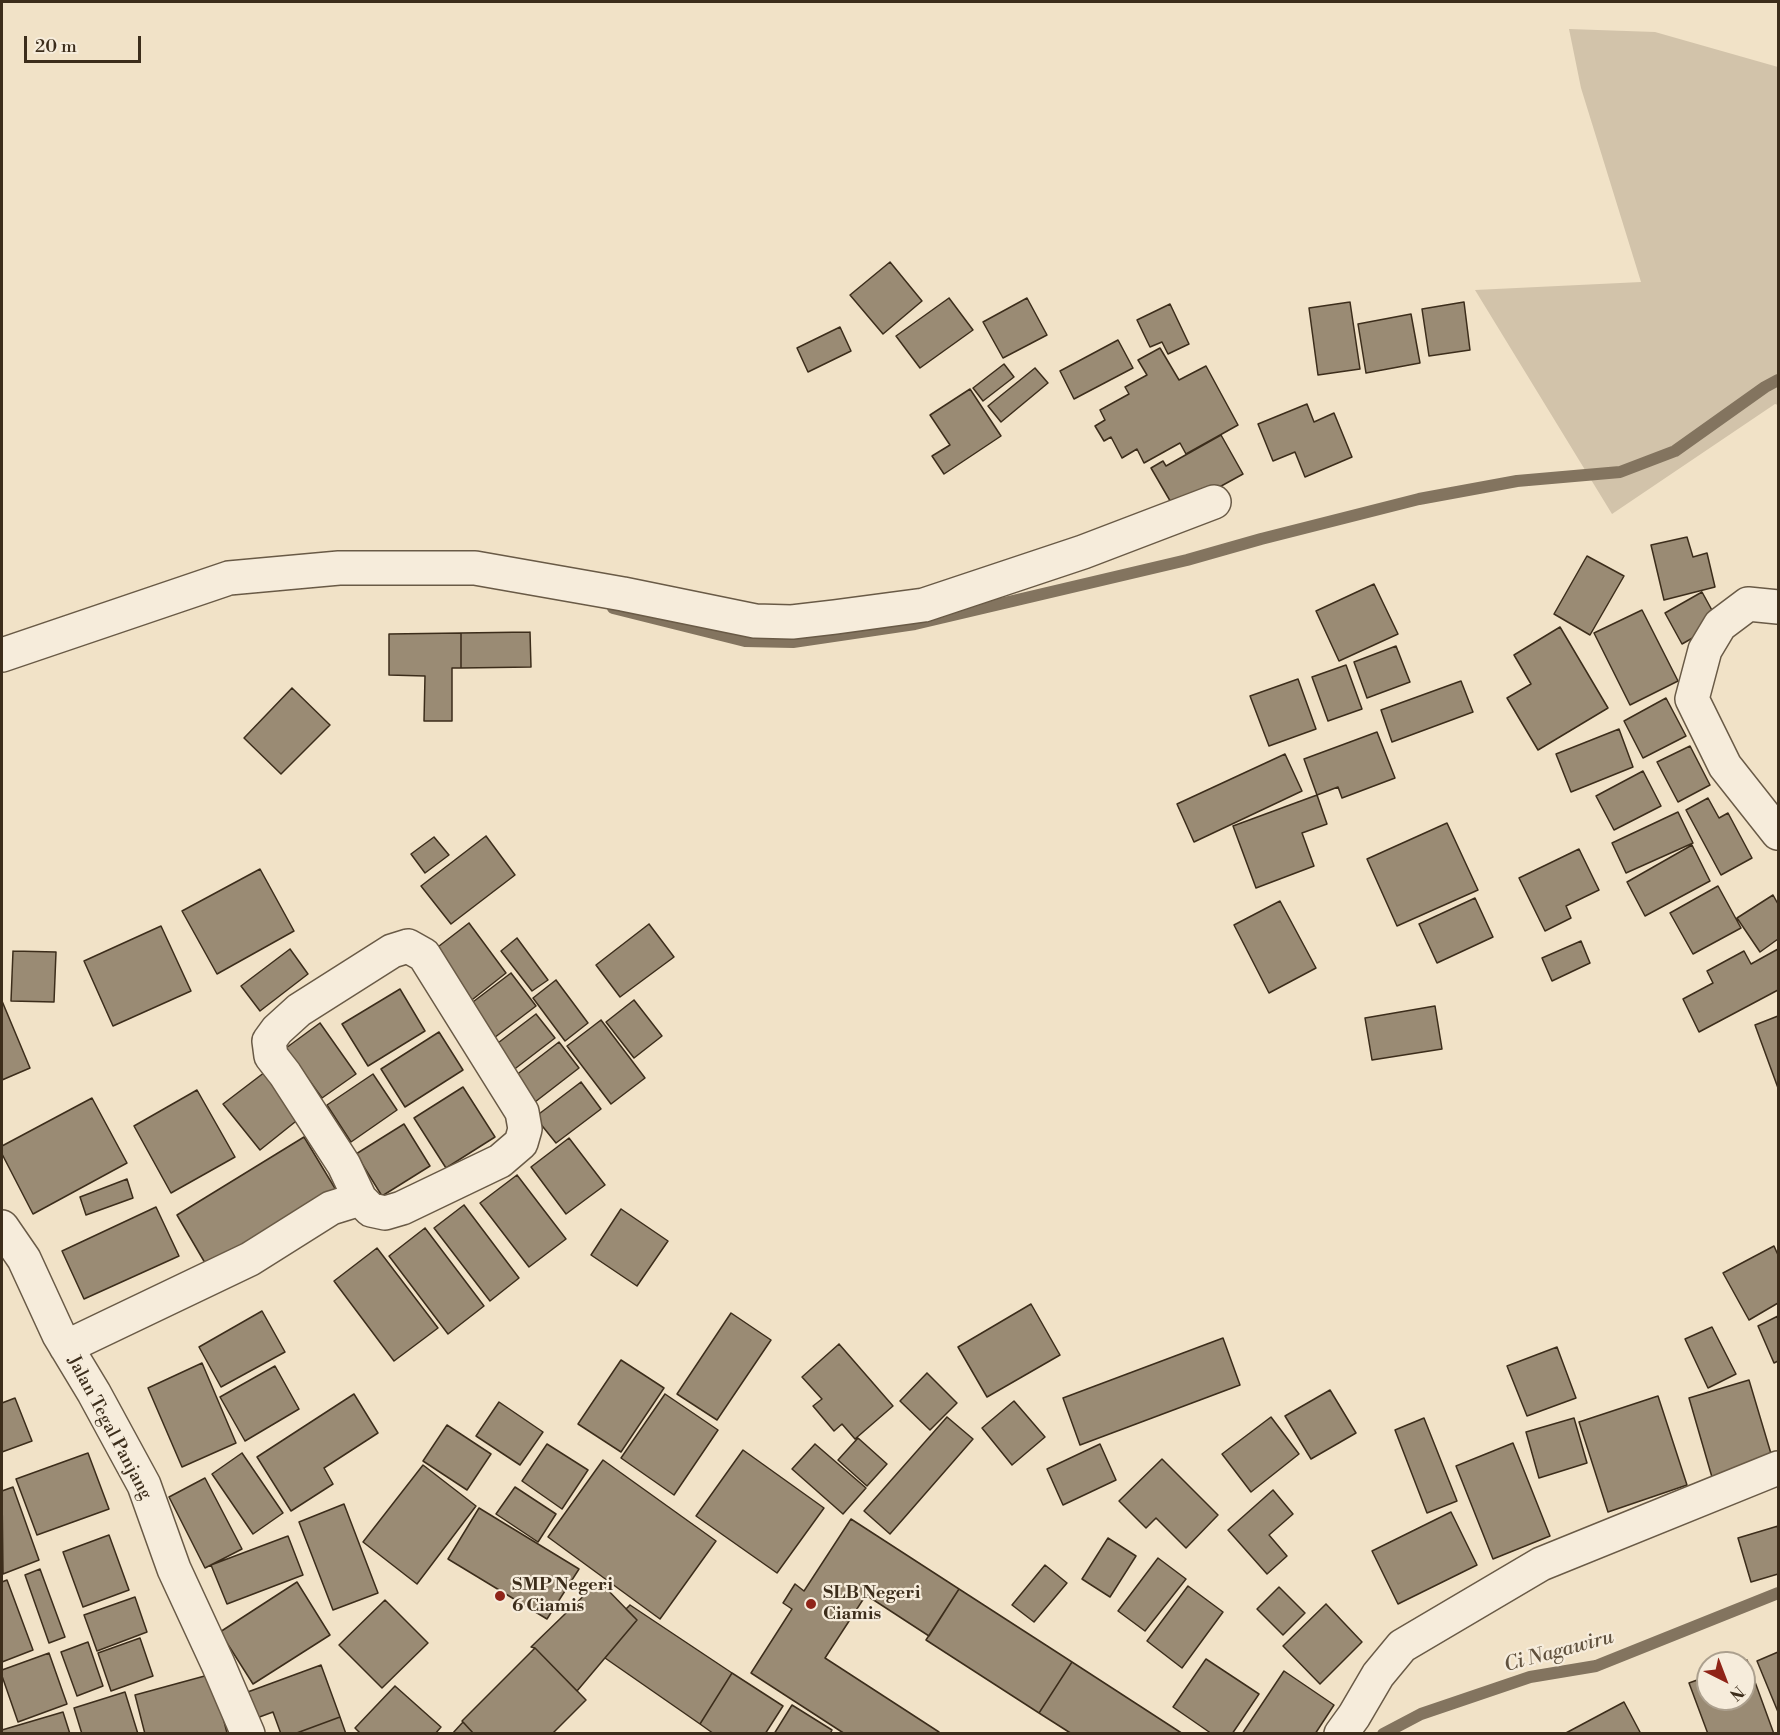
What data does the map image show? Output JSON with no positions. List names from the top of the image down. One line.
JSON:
{"streets":{"street":["Jalan Tegal Panjang"]},"water":["Ci Nagawiru"],"places":["SMP Negeri 6 Ciamis","SLB Negeri Ciamis"],"scale_bar":"20 m","north":"bottom right"}
